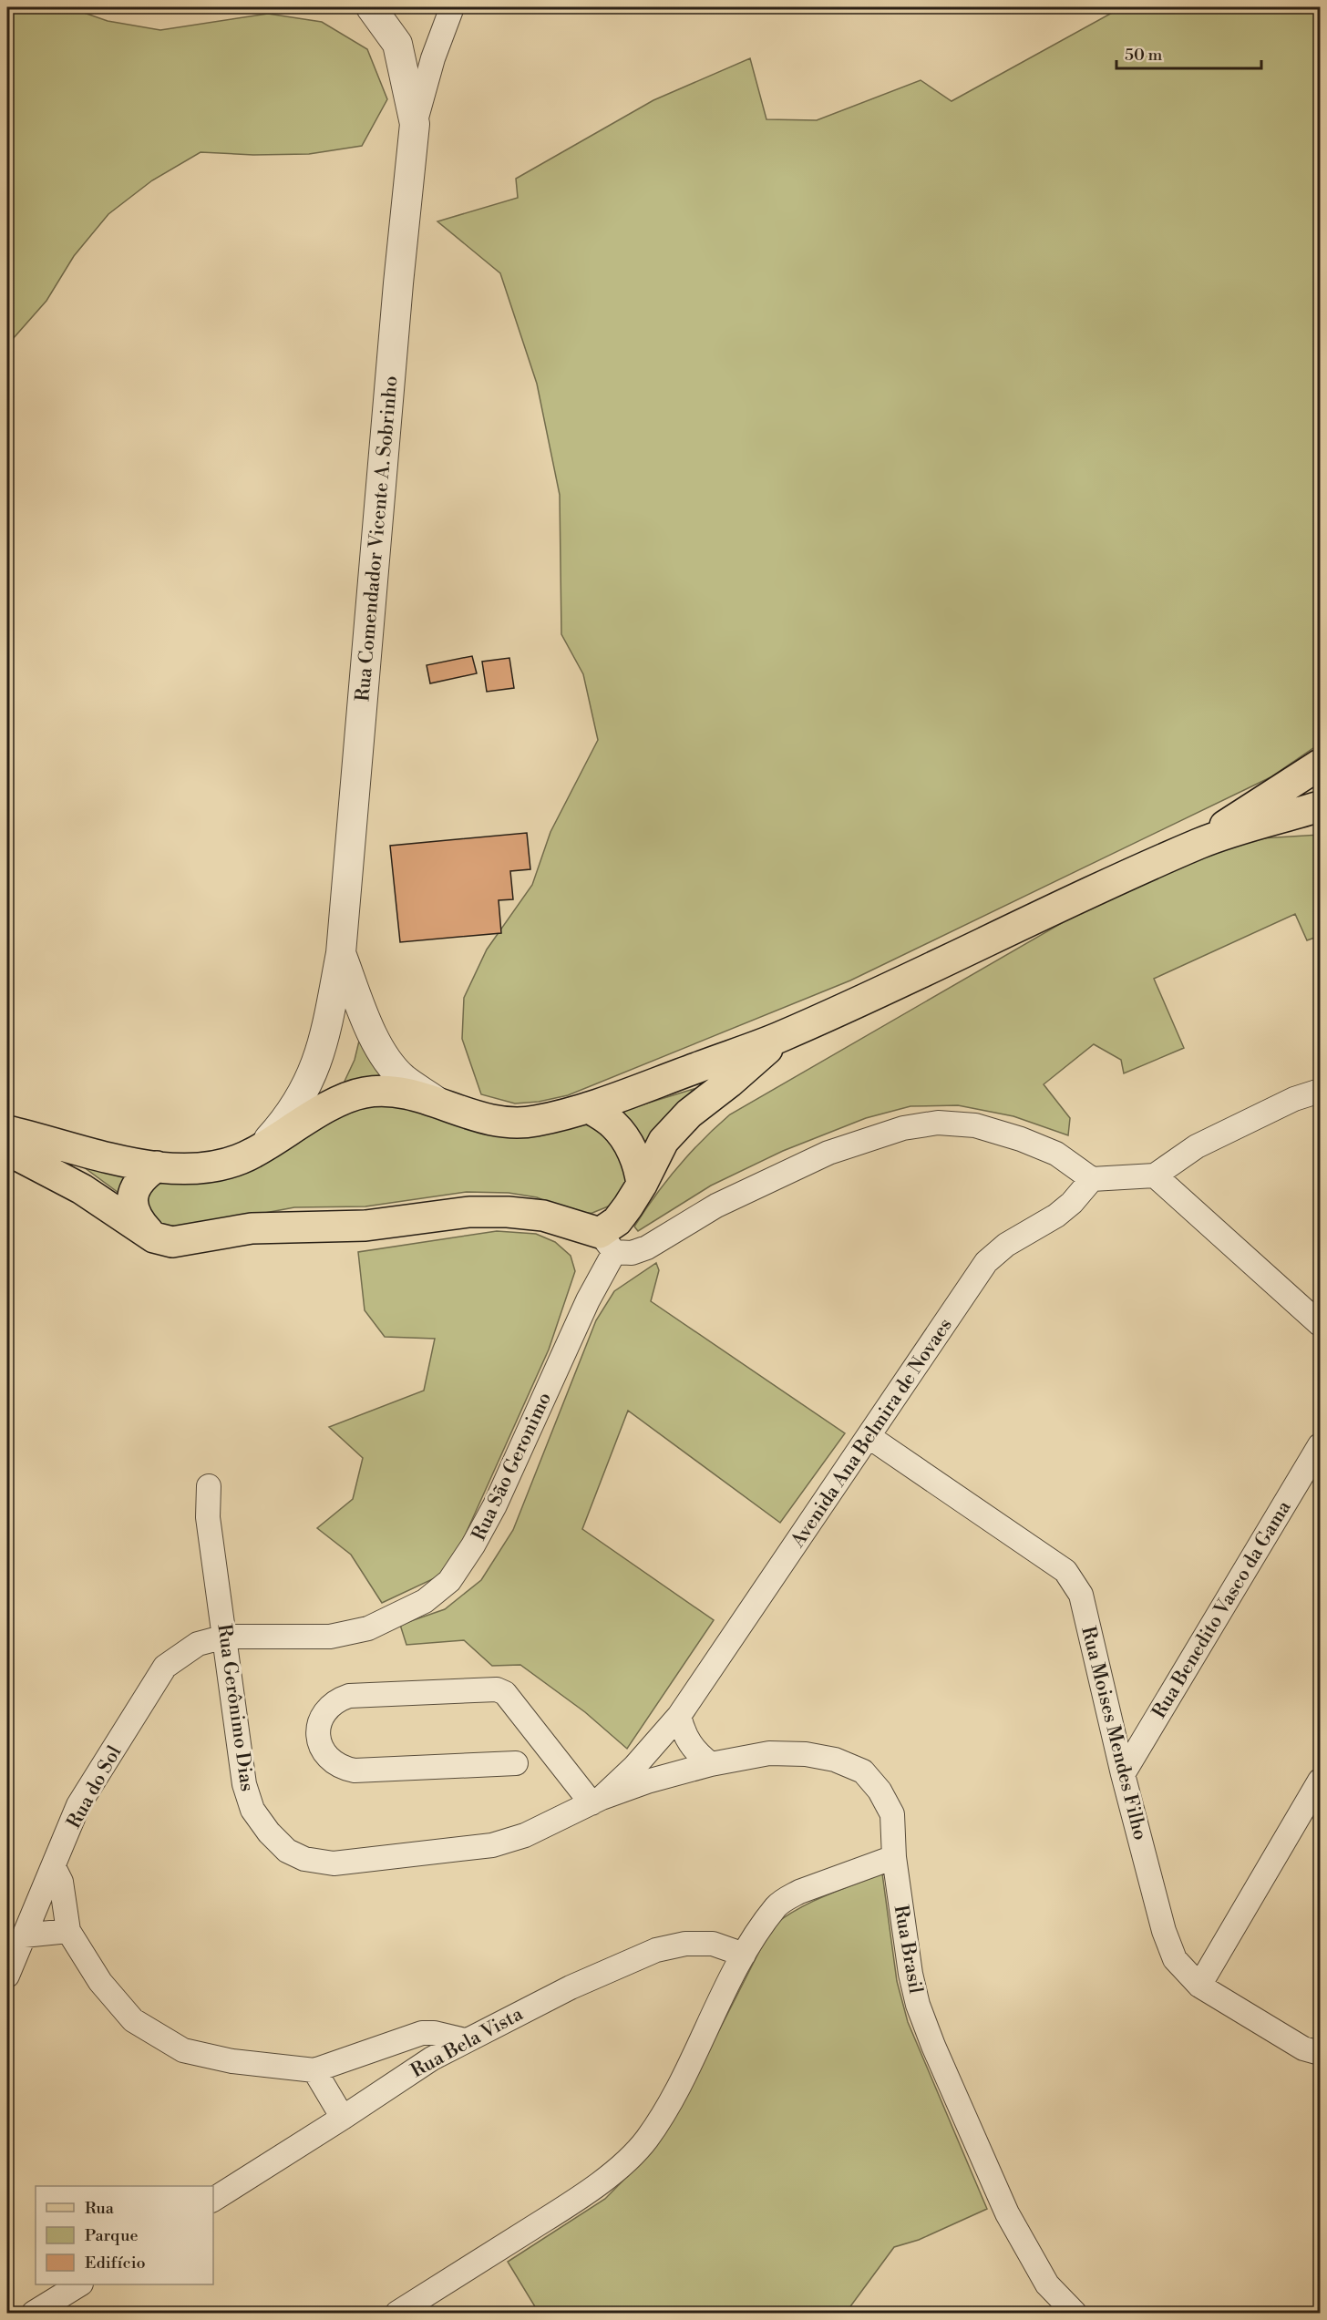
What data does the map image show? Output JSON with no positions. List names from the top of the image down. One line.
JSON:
{"streets":{"street":["Rua Comendador Vicente A. Sobrinho","Avenida Ana Belmira de Novaes","Rua São Geronimo","Rua Benedito Vasco da Gama","Rua Gerônimo Dias","Rua Moises Mendes Filho","Rua do Sol","Rua Brasil","Rua Bela Vista"]},"crossings":[["Avenida Ana Belmira de Novaes","Rua Gerônimo Dias"],["Avenida Ana Belmira de Novaes","Rua Moises Mendes Filho"],["Avenida Ana Belmira de Novaes","Rua Brasil"],["Rua São Geronimo","Rua Gerônimo Dias"],["Rua São Geronimo","Rua do Sol"],["Rua Benedito Vasco da Gama","Rua Moises Mendes Filho"],["Rua Gerônimo Dias","Rua do Sol"],["Rua Gerônimo Dias","Rua Brasil"]],"legend":["Rua","Parque","Edifício"],"scale_bar":"50 m"}
